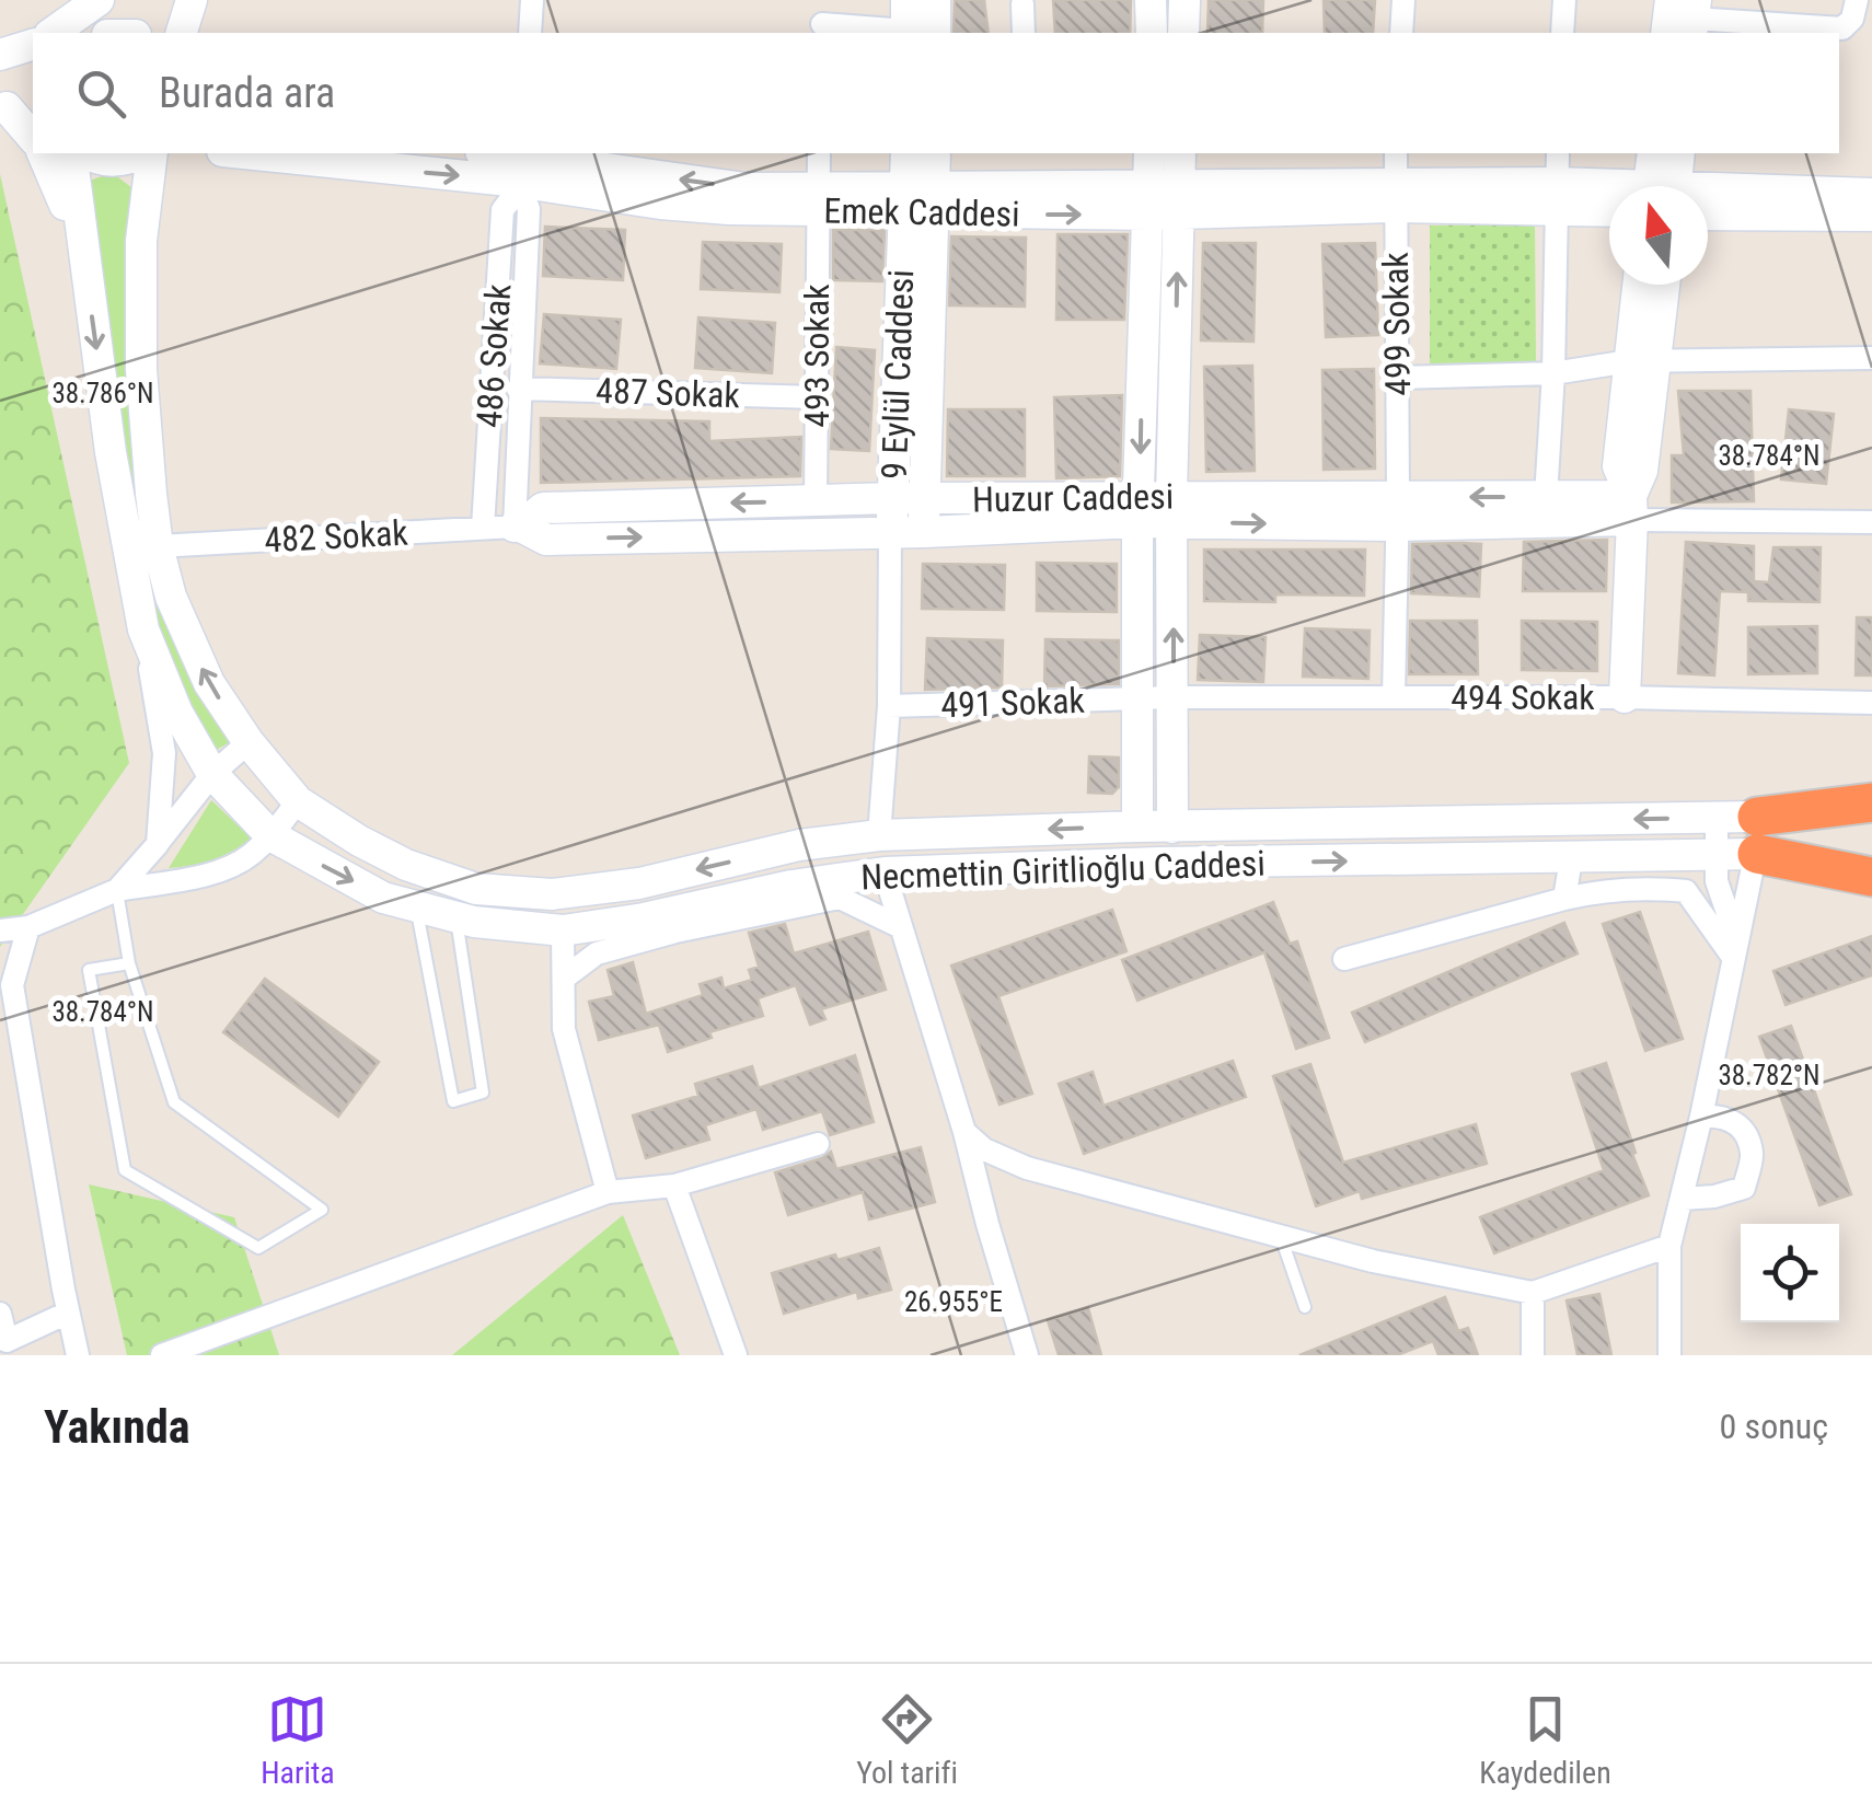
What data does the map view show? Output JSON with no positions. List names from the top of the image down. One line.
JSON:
{"streets":{"street":["Emek Caddesi","499 Sokak","486 Sokak","493 Sokak","9 Eylül Caddesi","487 Sokak","Huzur Caddesi","482 Sokak","494 Sokak","491 Sokak","Necmettin Giritlioğlu Caddesi"]},"crossings":[["Emek Caddesi","499 Sokak"],["Emek Caddesi","486 Sokak"],["Emek Caddesi","493 Sokak"],["Emek Caddesi","9 Eylül Caddesi"],["499 Sokak","Huzur Caddesi"],["499 Sokak","494 Sokak"],["486 Sokak","487 Sokak"],["486 Sokak","Huzur Caddesi"],["486 Sokak","482 Sokak"],["493 Sokak","487 Sokak"],["493 Sokak","Huzur Caddesi"],["9 Eylül Caddesi","Huzur Caddesi"],["Huzur Caddesi","482 Sokak"],["482 Sokak","Necmettin Giritlioğlu Caddesi"],["494 Sokak","491 Sokak"]],"north":"top","page":{"search":"Burada ara","heading":["Yakında","0 sonuç"],"nav":["Harita","Yol tarifi","Kaydedilen"]},"coordinates":["38.786°N","38.784°N","38.782°N","26.955°E"]}
